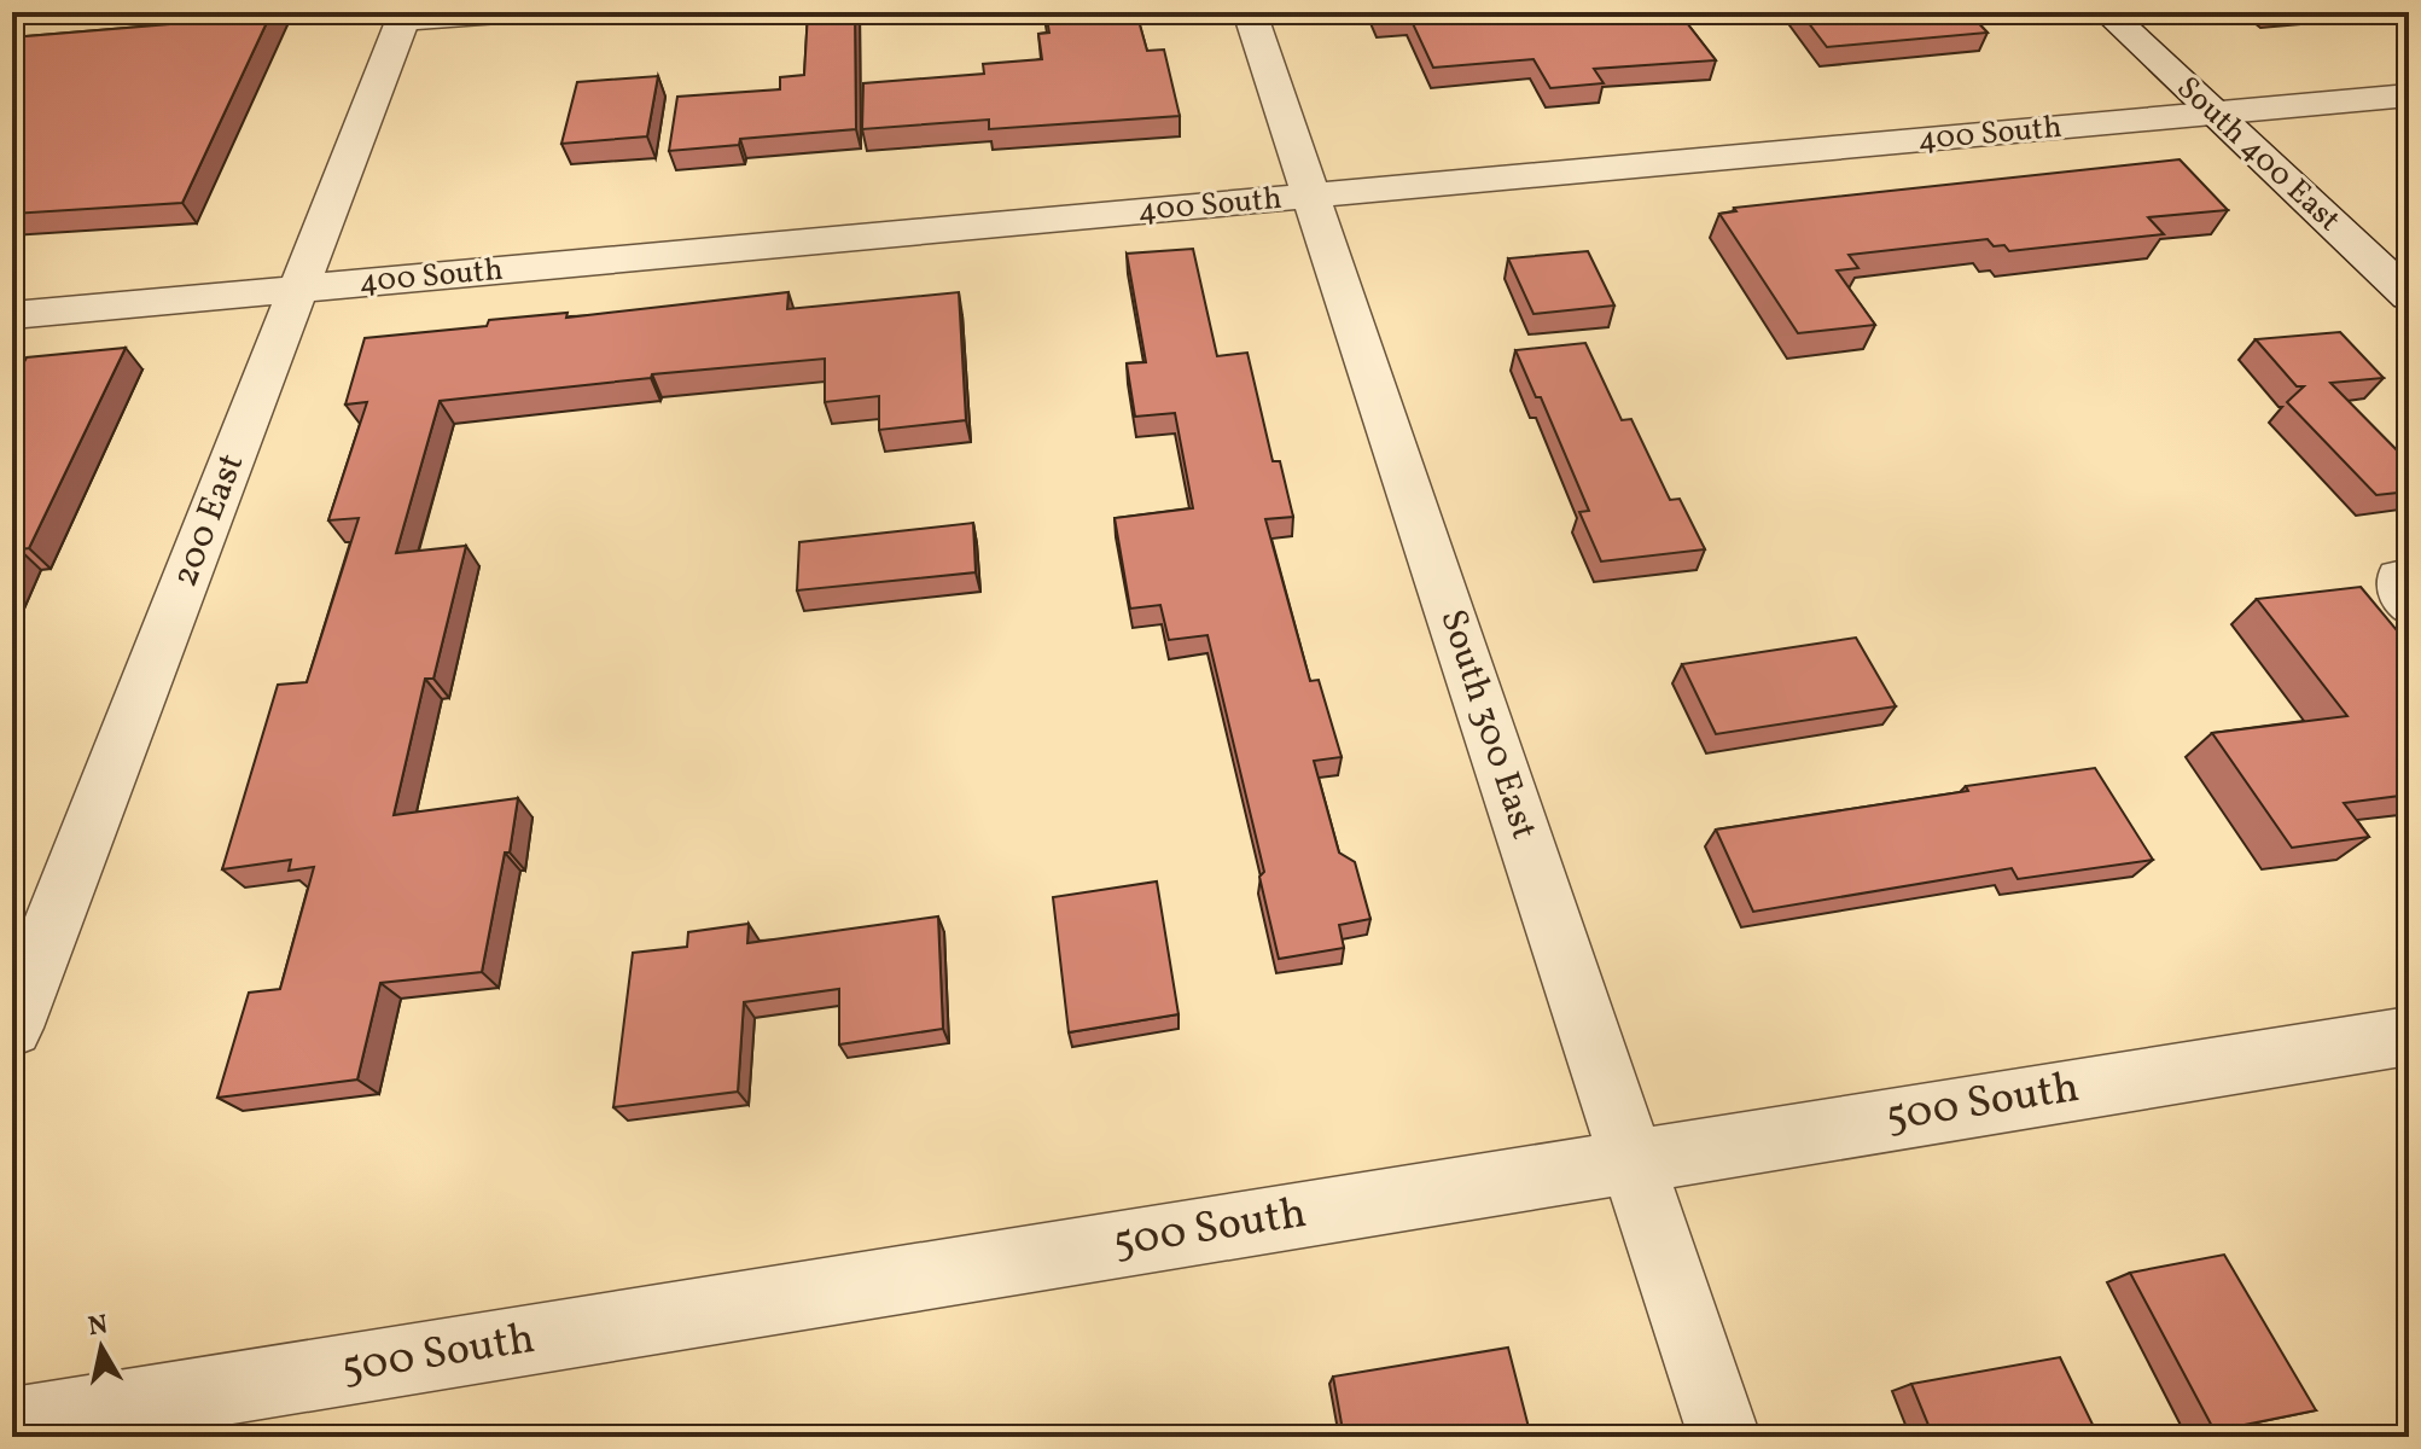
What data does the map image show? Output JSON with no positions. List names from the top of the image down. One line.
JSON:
{"streets":{"street":["400 South","South 400 East","200 East","South 300 East","500 South"]},"crossings":[["400 South","South 400 East"],["400 South","200 East"],["400 South","South 300 East"],["South 300 East","500 South"]],"north":"top"}
